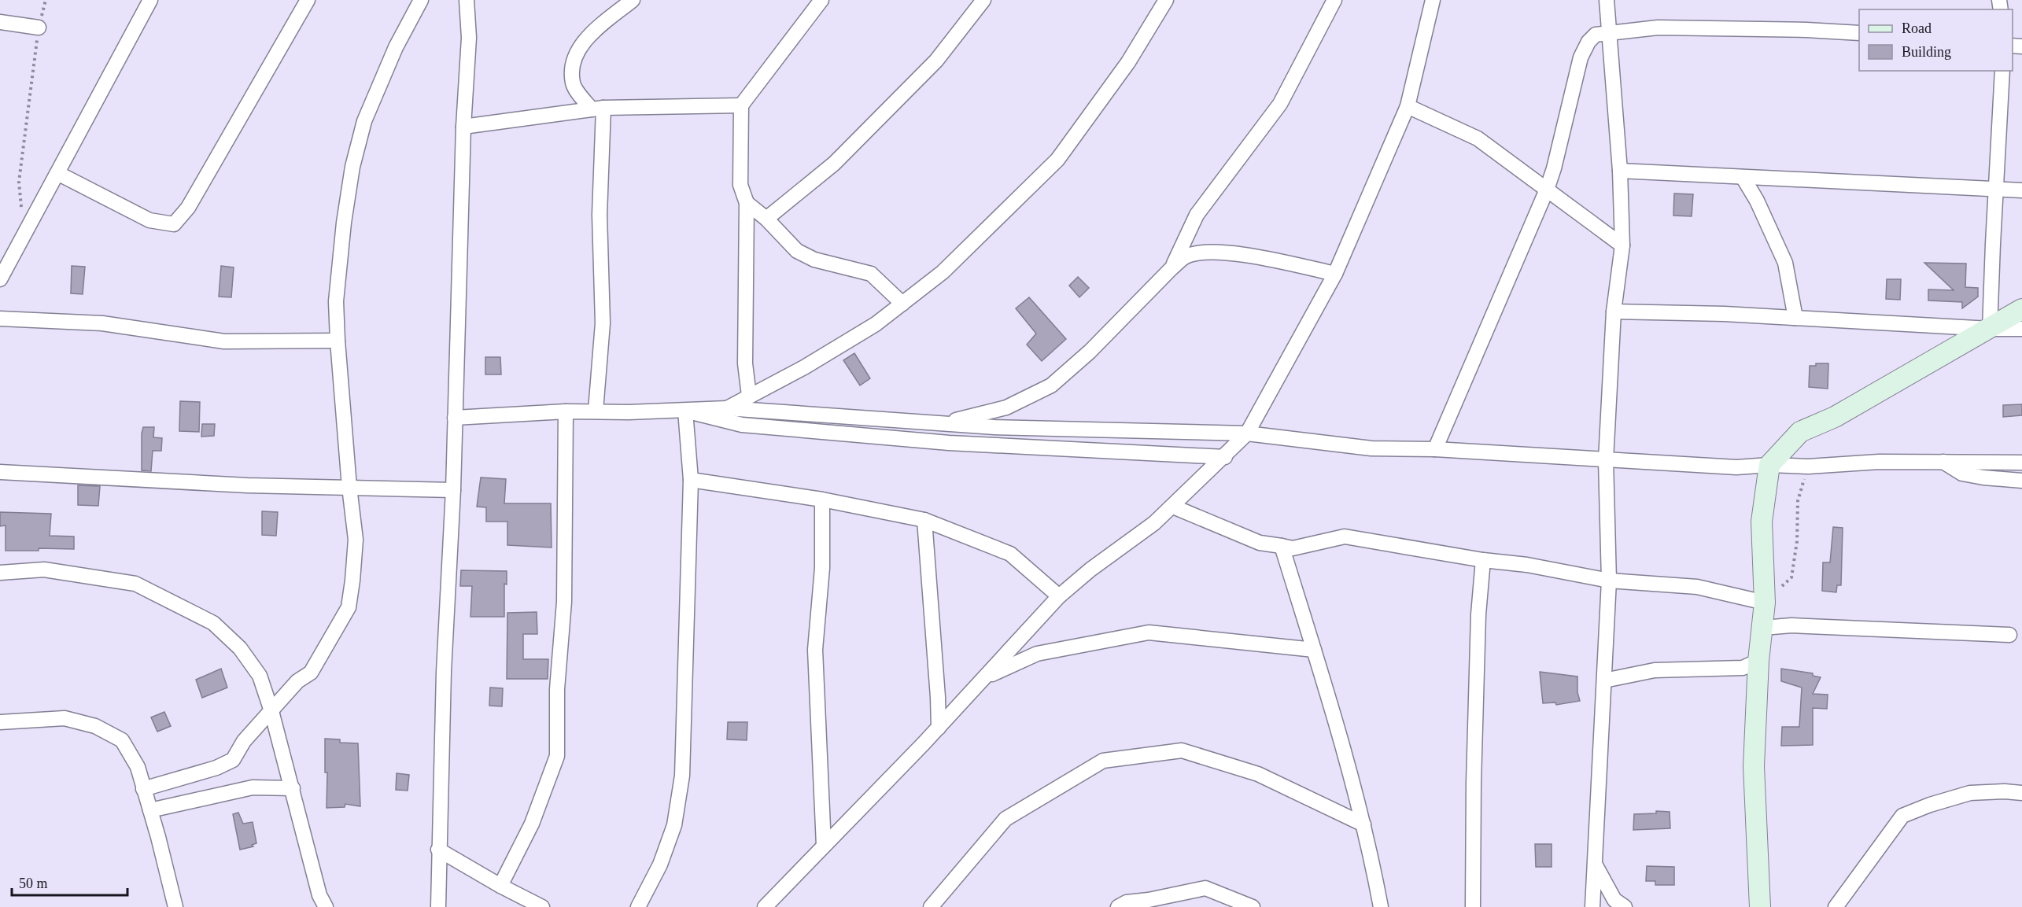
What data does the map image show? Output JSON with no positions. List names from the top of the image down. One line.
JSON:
{"legend":["Road","Building"],"scale_bar":"50 m"}
